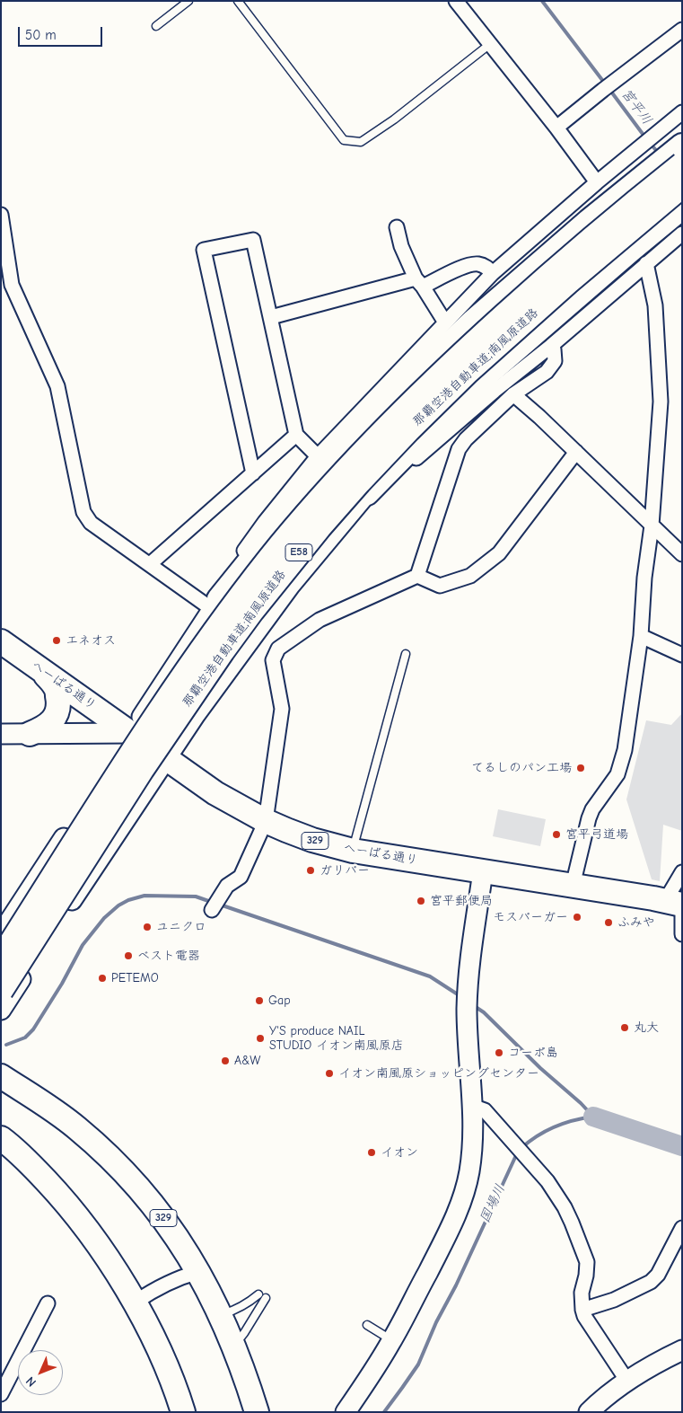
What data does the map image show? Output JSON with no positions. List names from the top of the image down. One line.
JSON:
{"streets":{"highway":["那覇空港自動車道;南風原道路","E58","へーばる通り","329"]},"water":["宮平川","国場川"],"places":["エネオス","てるしのパン工場","宮平弓道場","ガリバー","宮平郵便局","モスバーガー","ふみや","ユニクロ","ベスト電器","PETEMO","Gap","丸大","Y'S produce NAIL STUDIO イオン南風原店","コーポ島","A&W","イオン南風原ショッピングセンター","イオン"],"scale_bar":"50 m","north":"bottom left"}
